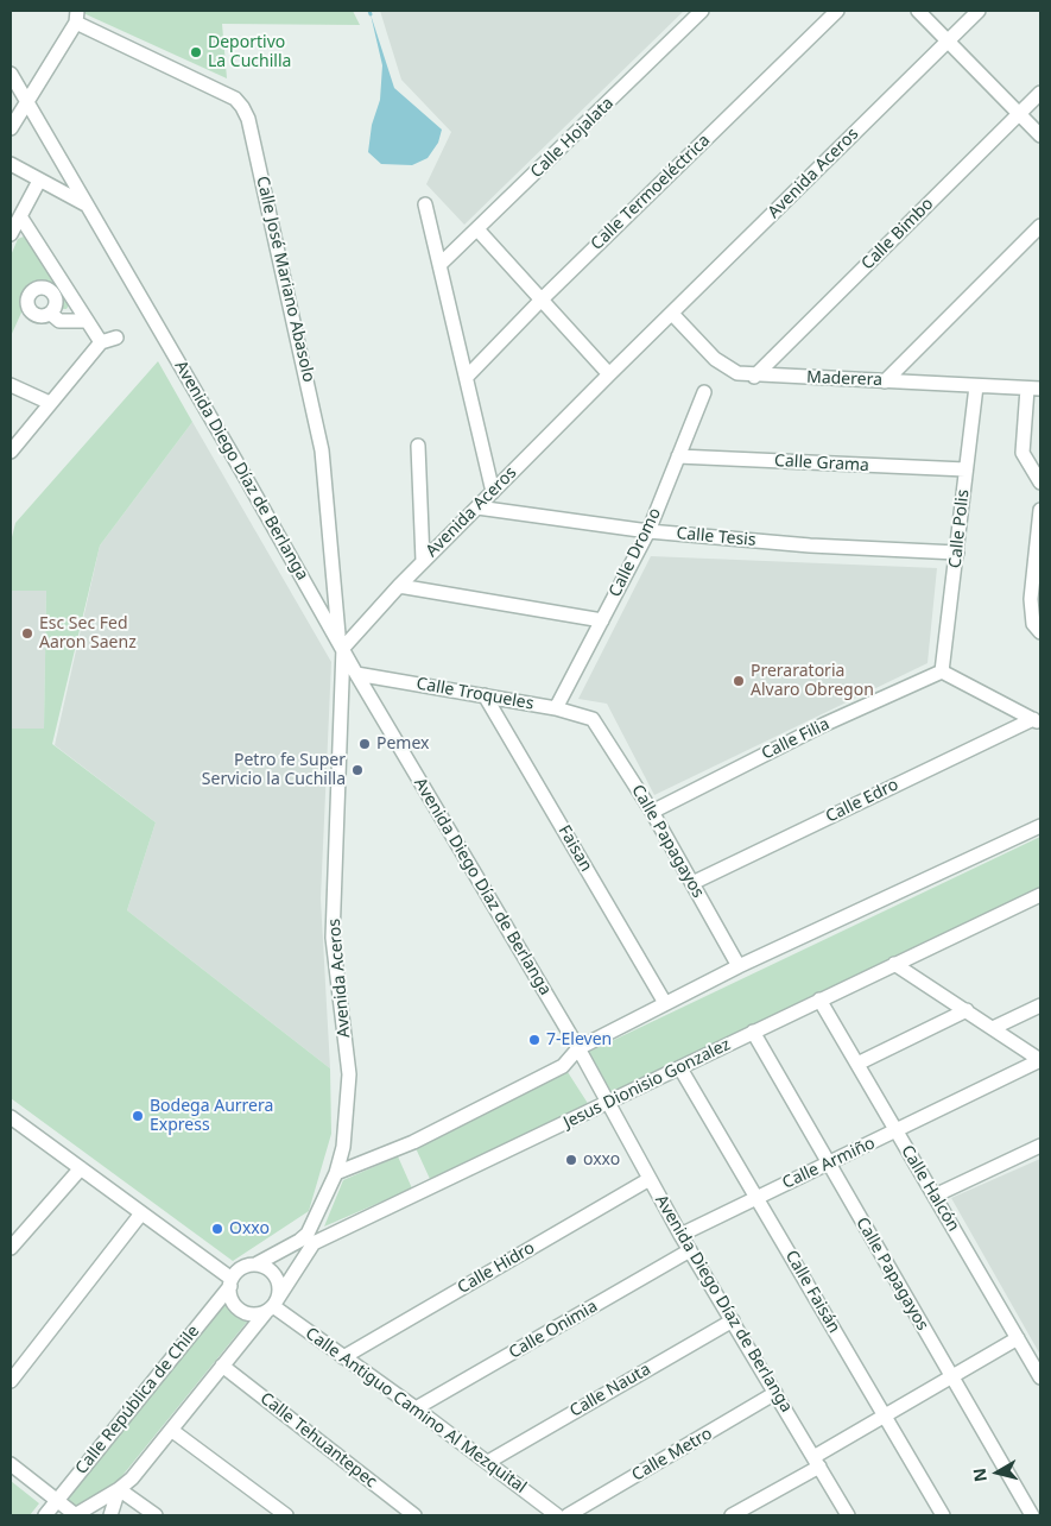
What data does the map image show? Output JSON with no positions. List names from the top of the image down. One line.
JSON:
{"streets":{"street":["Calle Hojalata","Avenida Aceros","Calle Termoeléctrica","Calle Bimbo","Calle José Mariano Abasolo","Maderera","Calle Grama","Avenida Diego Díaz de Berlanga","Calle Polis","Calle Tesis","Calle Dromo","Calle Troqueles","Calle Filia","Calle Edro","Calle Papagayos","Faisan","Jesus Dionisio Gonzalez","Calle Armiño","Calle Halcón","Calle Hidro","Calle Faisán","Calle Onimia","Calle Nauta","Calle República de Chile","Calle Antiguo Camino Al Mezquital","Calle Tehuantepec","Calle Metro"]},"crossings":[["Avenida Aceros","Calle José Mariano Abasolo"],["Avenida Aceros","Maderera"],["Avenida Aceros","Avenida Diego Díaz de Berlanga"],["Avenida Aceros","Calle Tesis"],["Avenida Aceros","Jesus Dionisio Gonzalez"],["Calle Bimbo","Maderera"],["Calle José Mariano Abasolo","Avenida Diego Díaz de Berlanga"],["Maderera","Calle Polis"],["Calle Grama","Calle Polis"],["Calle Grama","Calle Dromo"],["Avenida Diego Díaz de Berlanga","Calle Troqueles"],["Avenida Diego Díaz de Berlanga","Jesus Dionisio Gonzalez"],["Avenida Diego Díaz de Berlanga","Calle Armiño"],["Avenida Diego Díaz de Berlanga","Calle Hidro"],["Avenida Diego Díaz de Berlanga","Calle Onimia"],["Avenida Diego Díaz de Berlanga","Calle Nauta"],["Avenida Diego Díaz de Berlanga","Calle Metro"],["Calle Polis","Calle Tesis"],["Calle Polis","Calle Filia"],["Calle Tesis","Calle Dromo"],["Calle Dromo","Calle Troqueles"],["Calle Troqueles","Calle Papagayos"],["Calle Troqueles","Faisan"],["Calle Filia","Calle Papagayos"],["Calle Edro","Calle Papagayos"],["Calle Papagayos","Jesus Dionisio Gonzalez"],["Calle Papagayos","Calle Armiño"],["Jesus Dionisio Gonzalez","Calle Halcón"],["Jesus Dionisio Gonzalez","Calle Faisán"],["Jesus Dionisio Gonzalez","Calle República de Chile"],["Jesus Dionisio Gonzalez","Calle Antiguo Camino Al Mezquital"],["Calle Armiño","Calle Halcón"],["Calle Armiño","Calle Faisán"],["Calle Hidro","Calle Antiguo Camino Al Mezquital"],["Calle Onimia","Calle Antiguo Camino Al Mezquital"],["Calle Nauta","Calle Antiguo Camino Al Mezquital"],["Calle República de Chile","Calle Antiguo Camino Al Mezquital"]],"places":["Deportivo La Cuchilla","Esc Sec Fed Aaron Saenz","Preraratoria Alvaro Obregon","Pemex","Petro fe Super Servicio la Cuchilla","7-Eleven","Bodega Aurrera Express","oxxo","Oxxo"],"north":"left"}
